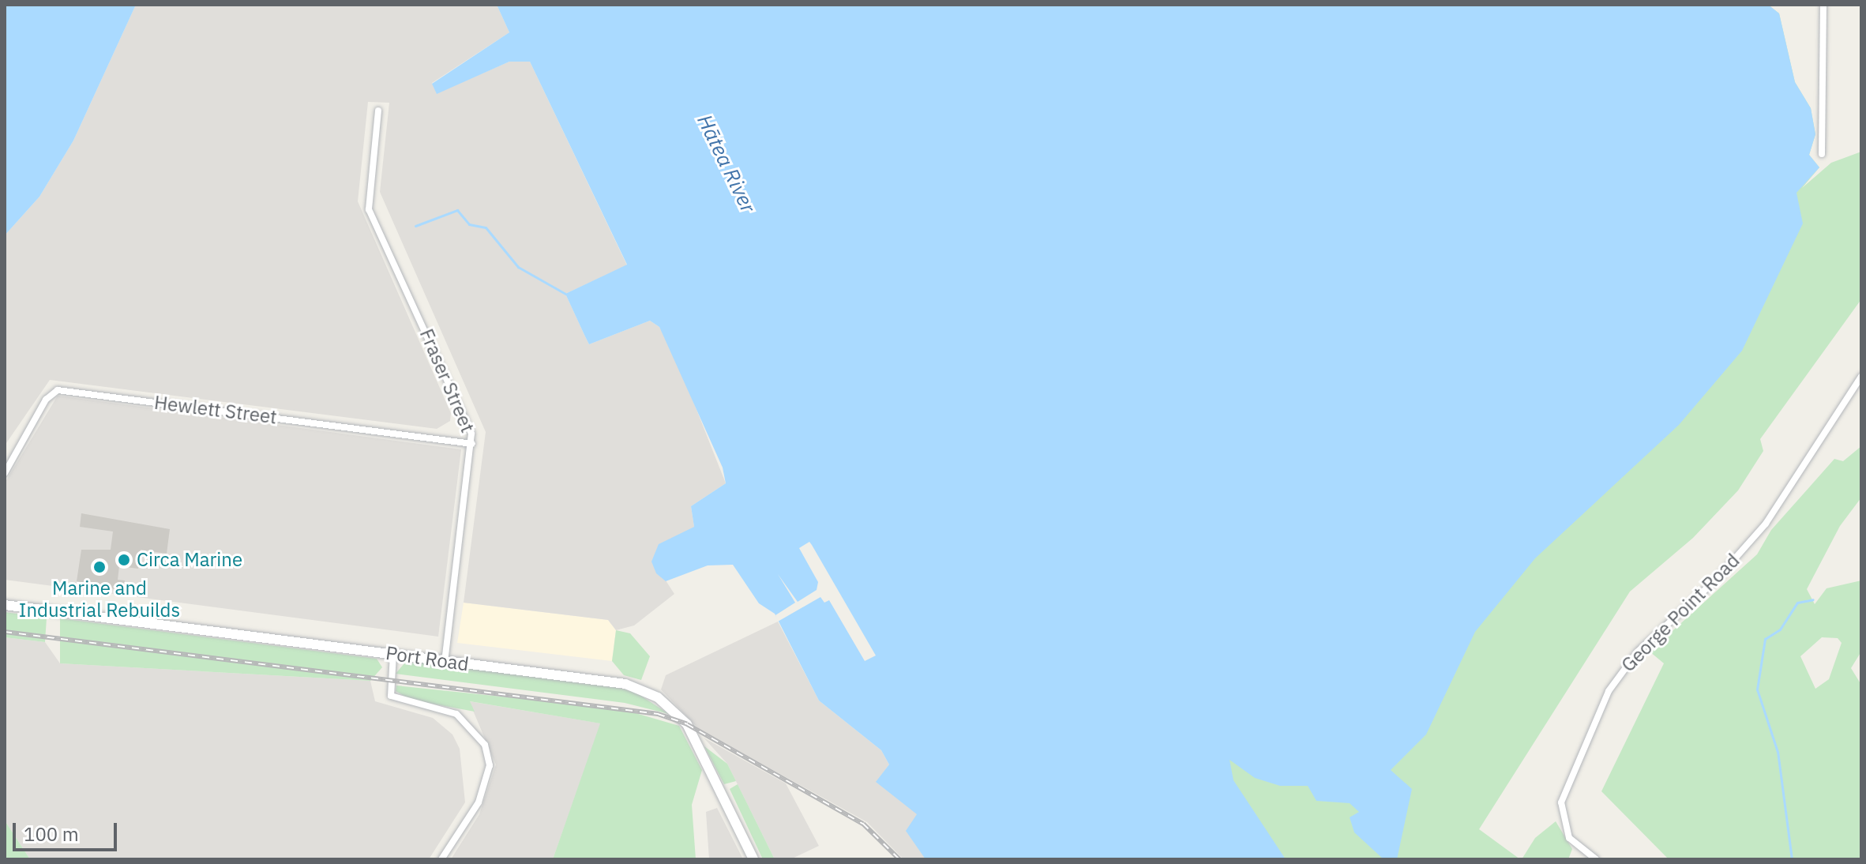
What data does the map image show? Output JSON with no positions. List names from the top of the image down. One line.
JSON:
{"streets":{"main road":["Port Road"],"street":["Fraser Street","Hewlett Street","George Point Road"]},"crossings":[["Fraser Street","Hewlett Street"],["Fraser Street","Port Road"]],"water":["Hātea River"],"places":["Circa Marine","Marine and Industrial Rebuilds"],"scale_bar":"100 m"}
